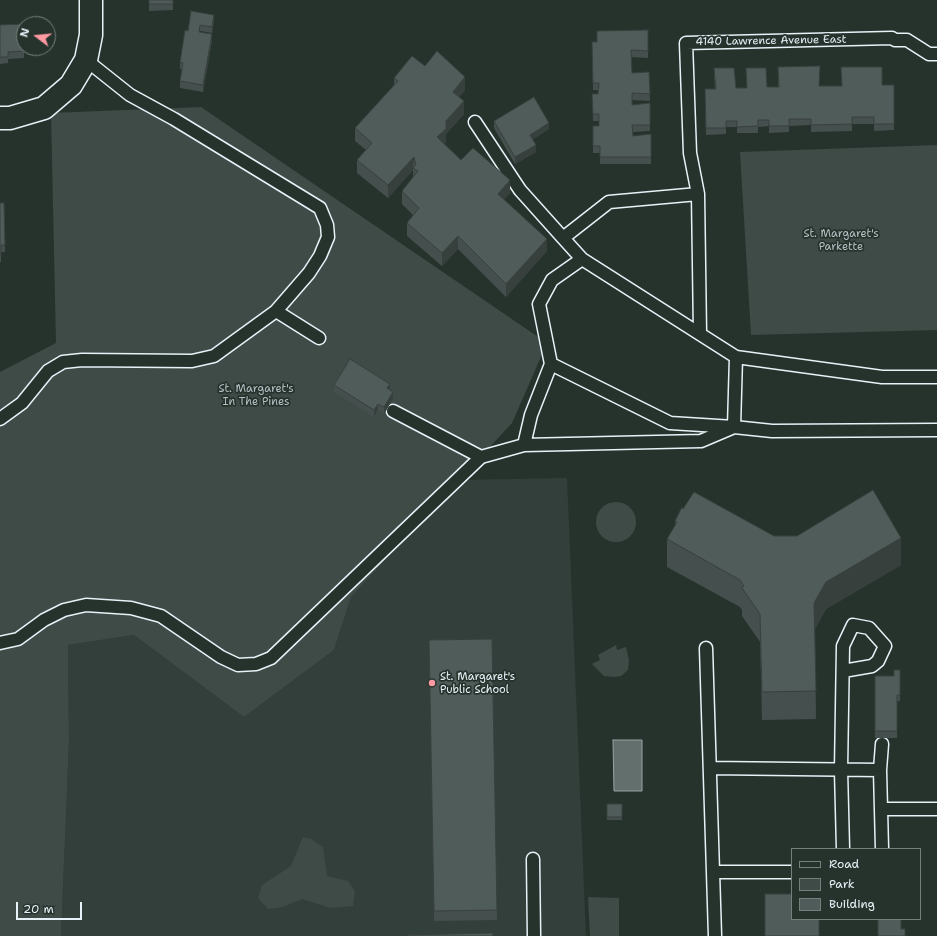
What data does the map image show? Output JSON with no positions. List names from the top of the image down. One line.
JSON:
{"streets":{"lane":["4140 Lawrence Avenue East"]},"parks":["St. Margaret's Parkette","St. Margaret's In The Pines"],"places":["St. Margaret's Public School"],"legend":["Road","Park","Building"],"scale_bar":"20 m","north":"left"}
